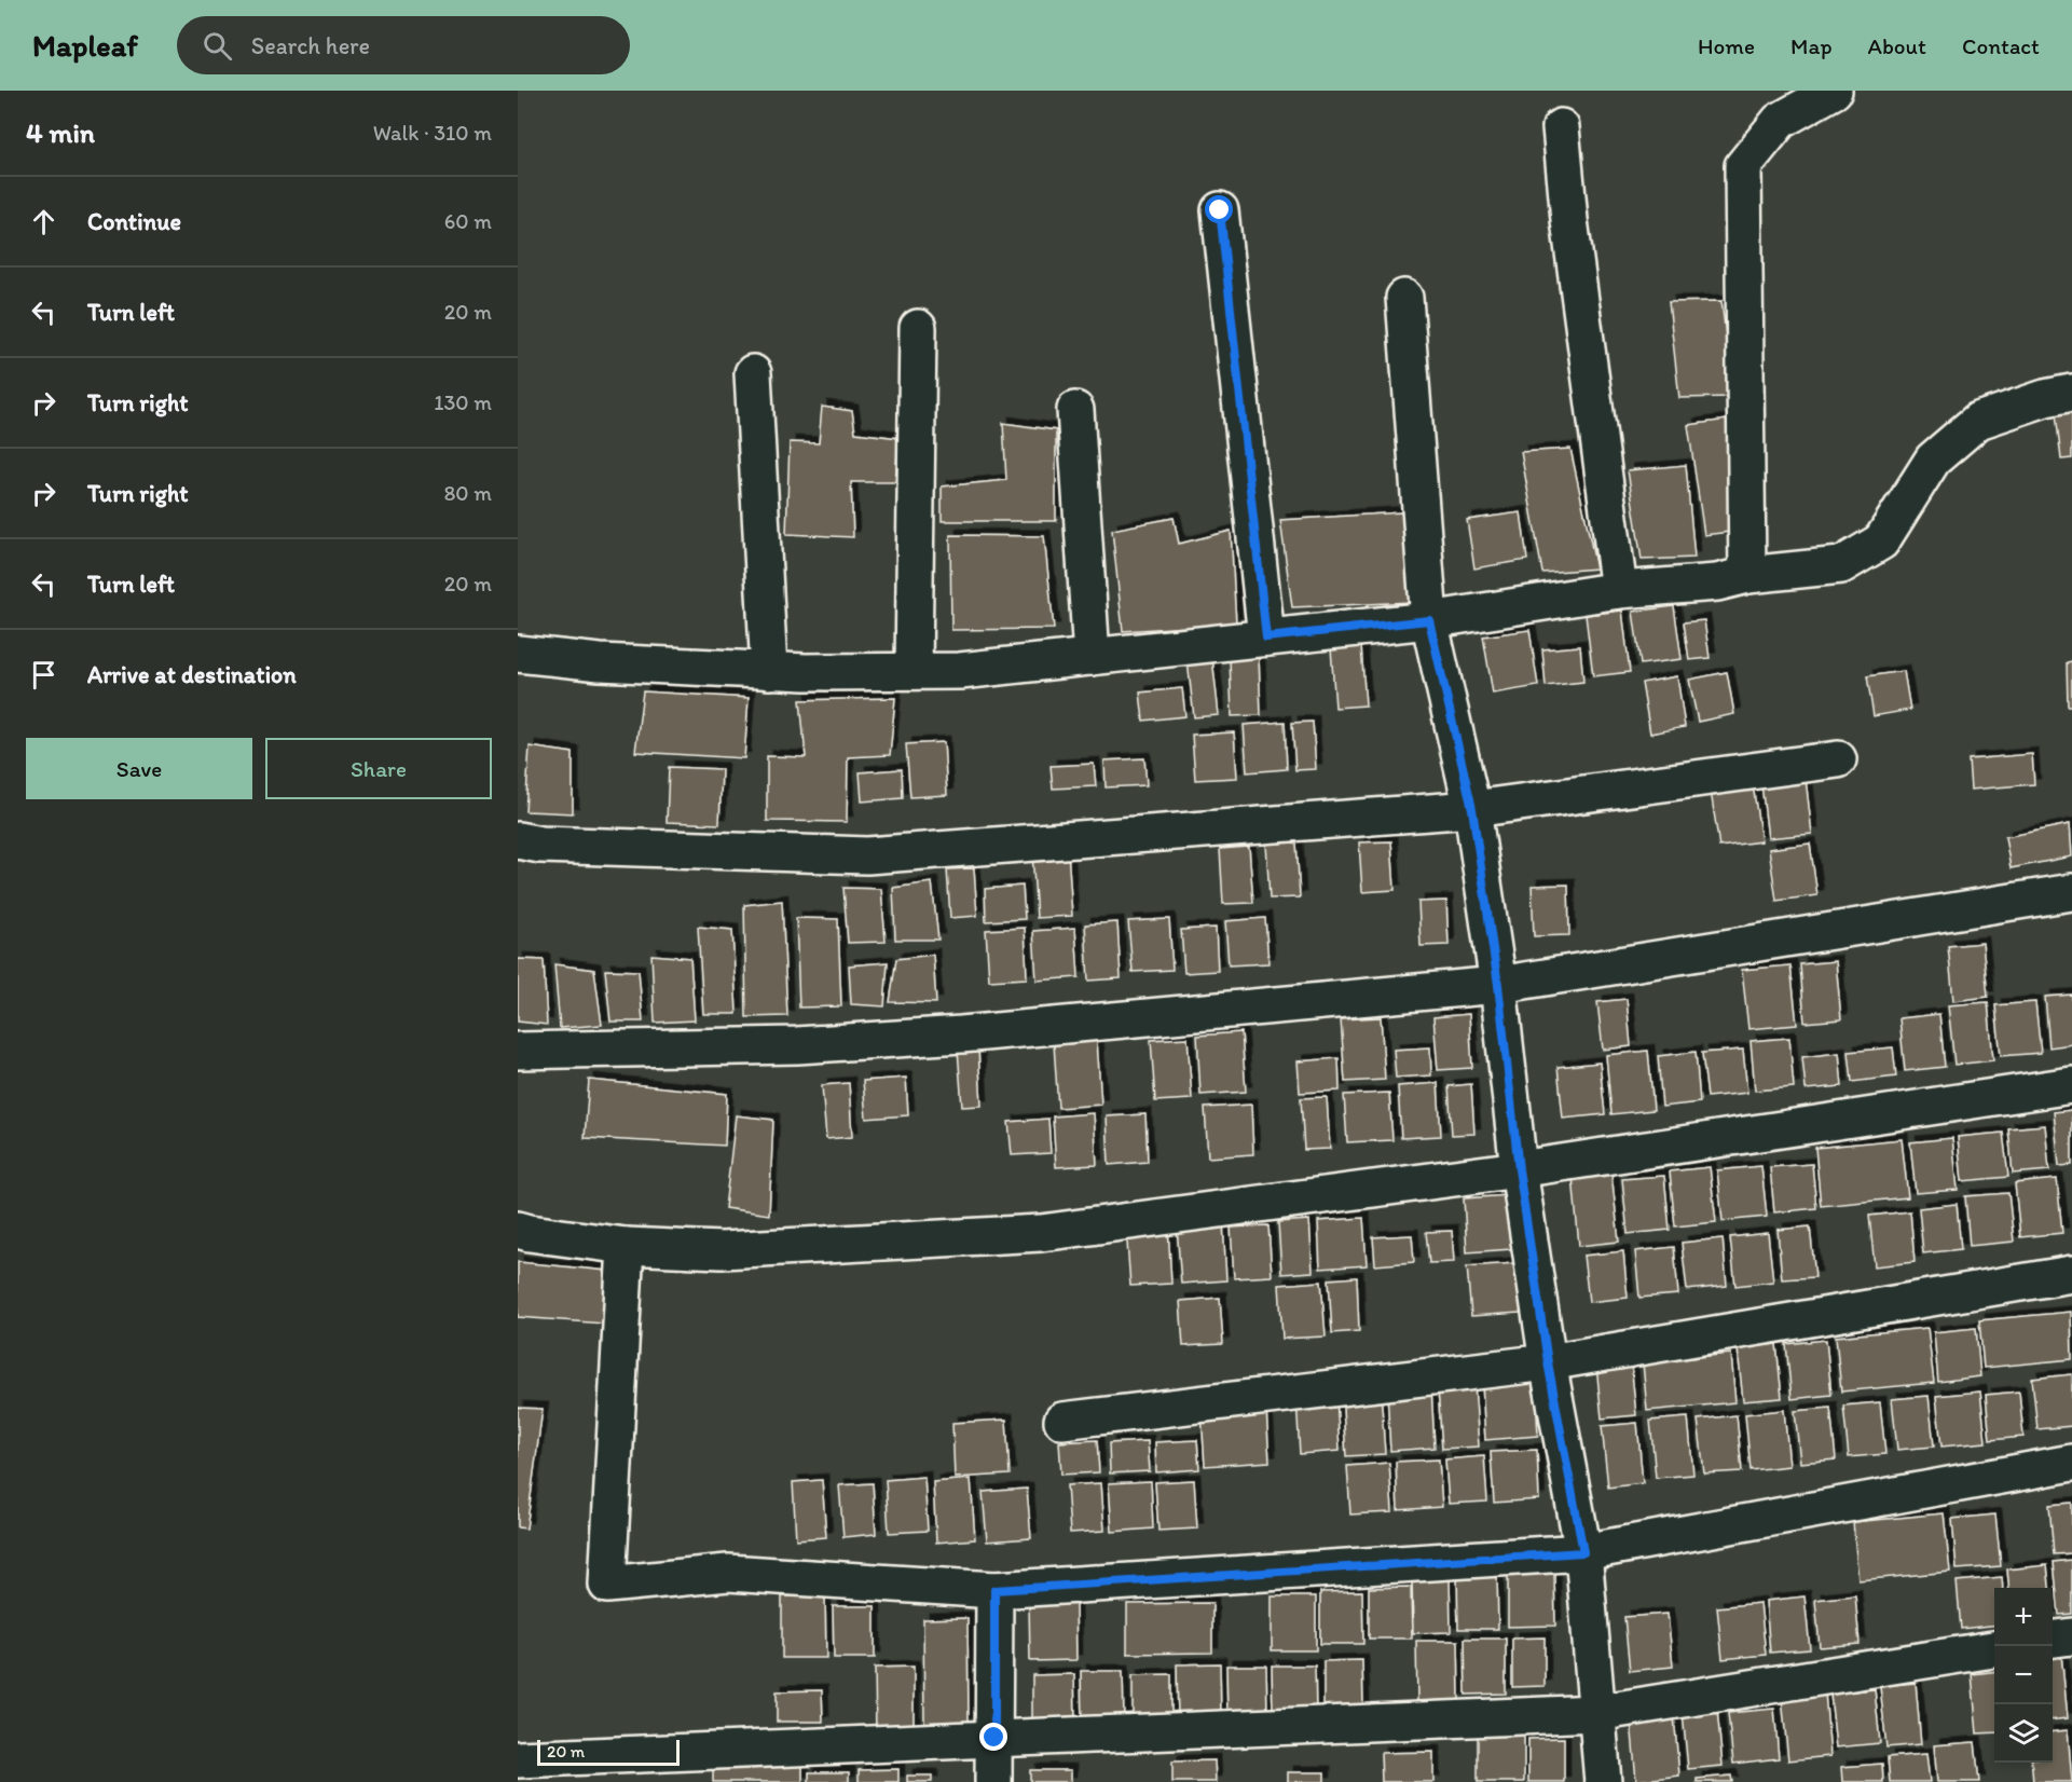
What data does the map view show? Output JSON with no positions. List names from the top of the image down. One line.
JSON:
{"scale_bar":"20 m","page":{"header":"Mapleaf","search":"Search here","nav":["Home","Map","About","Contact"],"heading":["4 min","Walk · 310 m"],"list":[["Continue","60 m"],["Turn left","20 m"],["Turn right","130 m"],["Turn right","80 m"],["Turn left","20 m"],"Arrive at destination"],"buttons":["Save","Share"],"map_buttons":["+","−"],"scale":"20 m"}}
